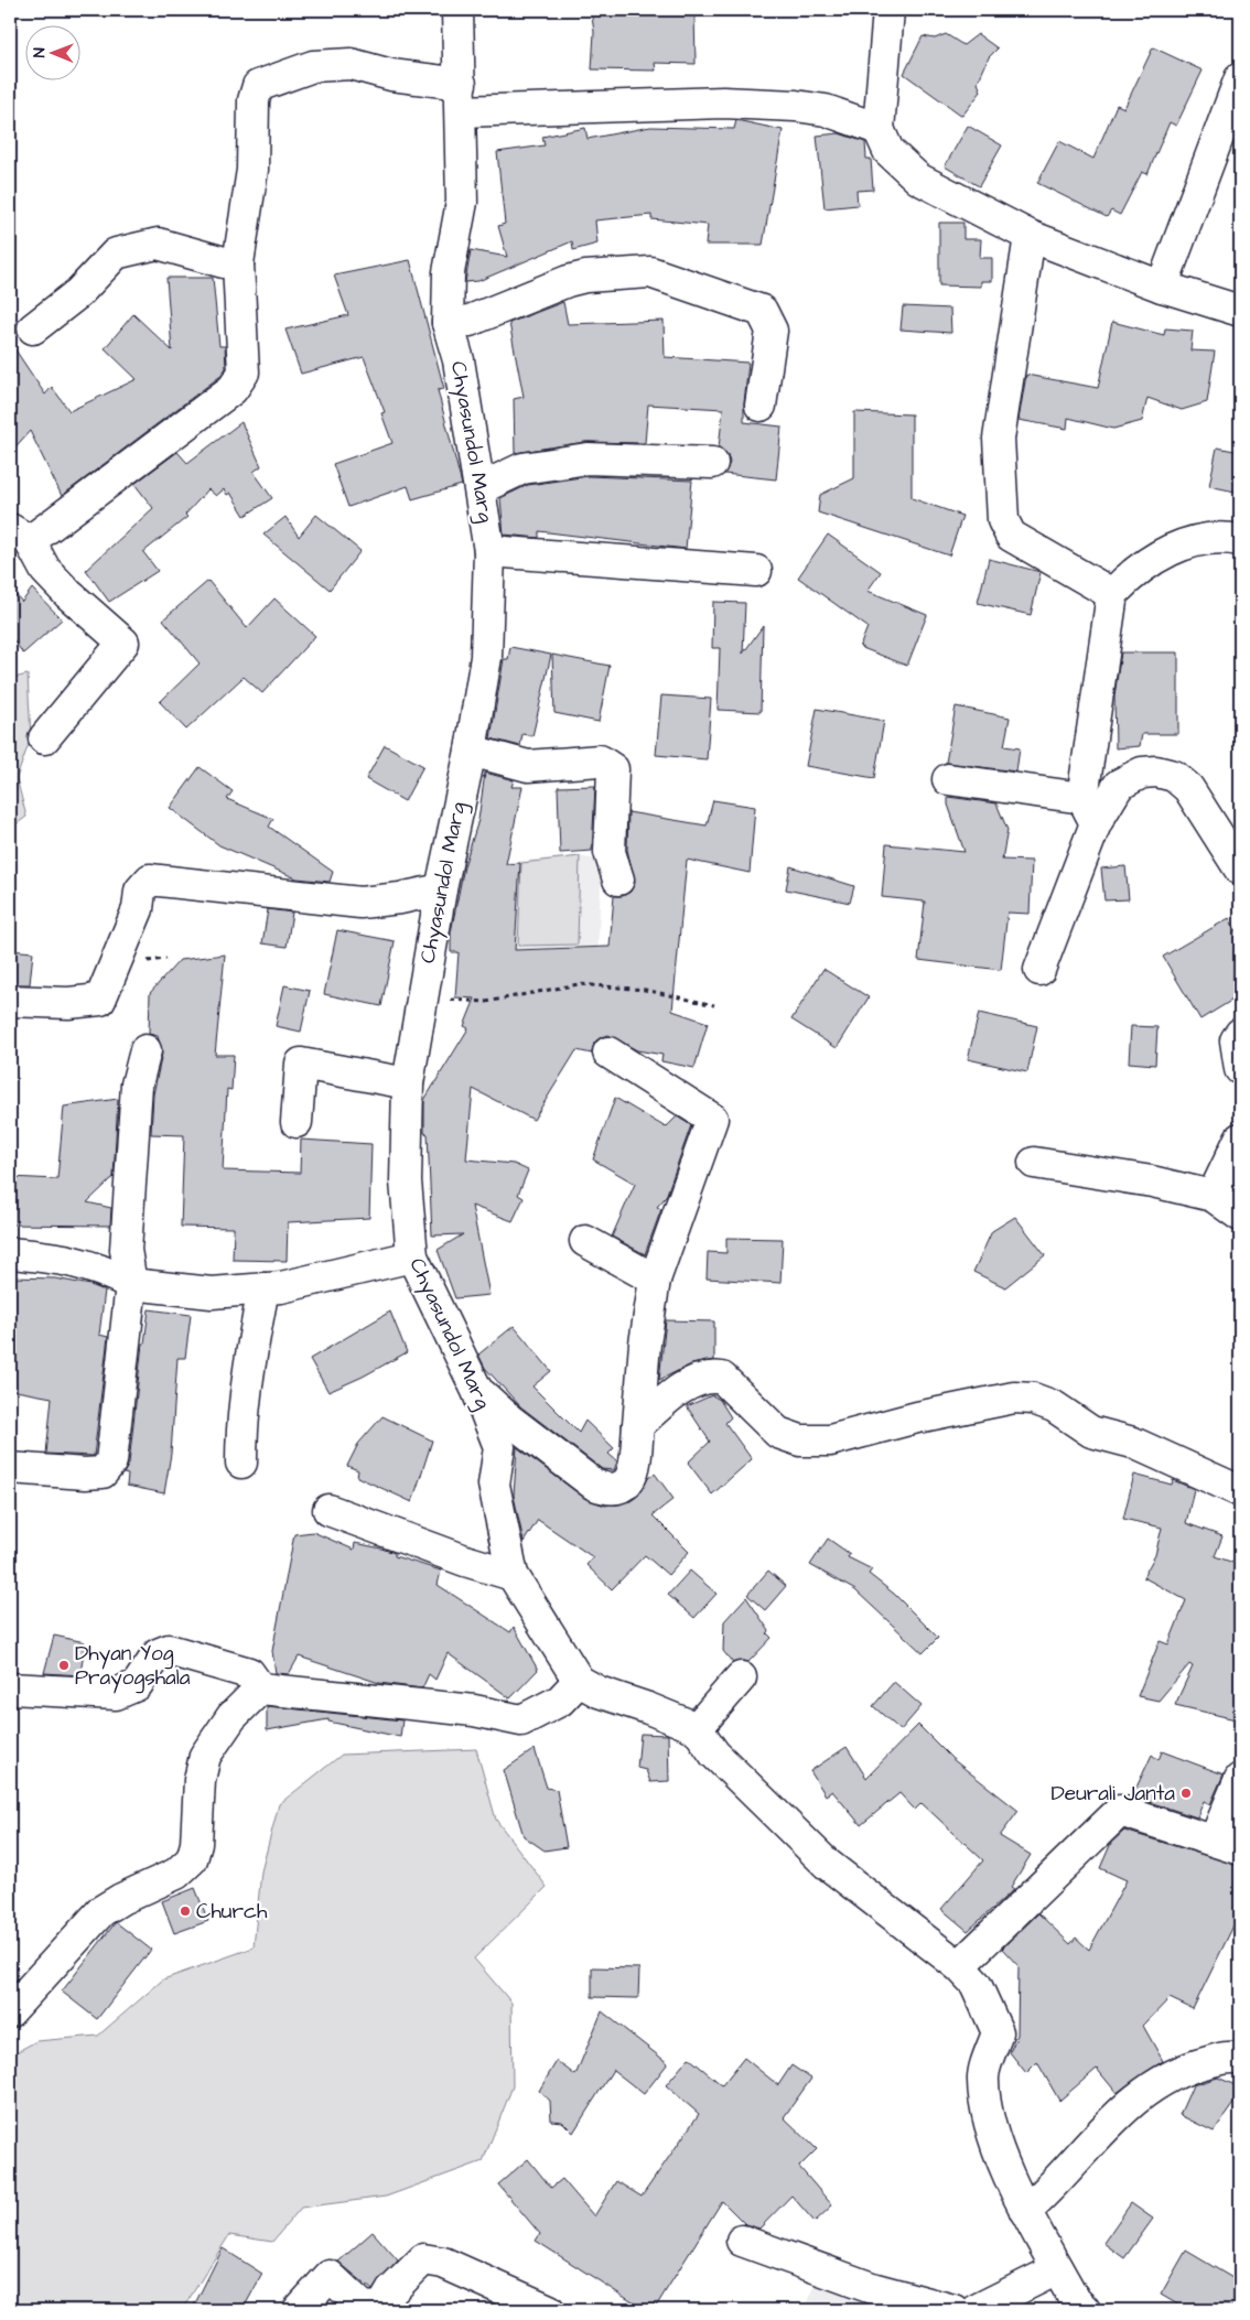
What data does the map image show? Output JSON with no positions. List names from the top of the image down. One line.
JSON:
{"streets":{"street":["Chyasundol Marg"]},"places":["Dhyan Yog Prayogshala","Deurali Janta","Church"],"north":"left"}
